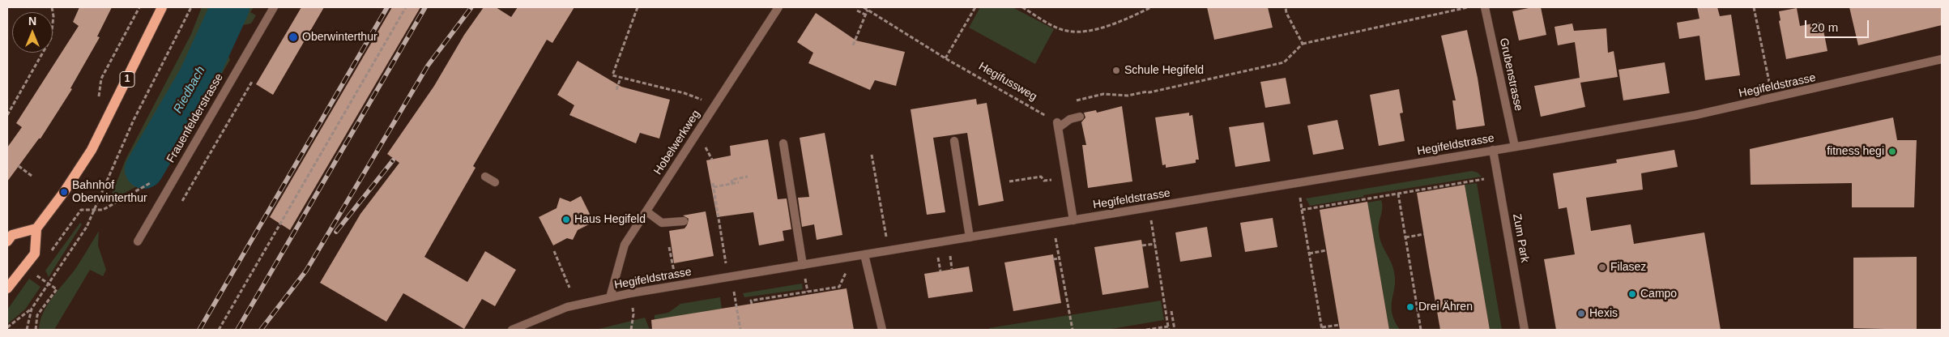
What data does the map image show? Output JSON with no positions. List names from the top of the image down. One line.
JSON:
{"streets":{"main road":["1"],"street":["Grubenstrasse","Hegifeldstrasse","Frauenfelderstrasse","Hobelwerkweg","Zum Park"],"path":["Hegifussweg"]},"crossings":[["Grubenstrasse","Hegifeldstrasse"],["Hegifeldstrasse","Hobelwerkweg"],["Hegifeldstrasse","Zum Park"]],"water":["Riedbach"],"places":["Oberwinterthur","Schule Hegifeld","fitness hegi","Bahnhof Oberwinterthur","Haus Hegifeld","Filasez","Campo","Drei Ähren","Hexis"],"scale_bar":"20 m","north":"top"}
